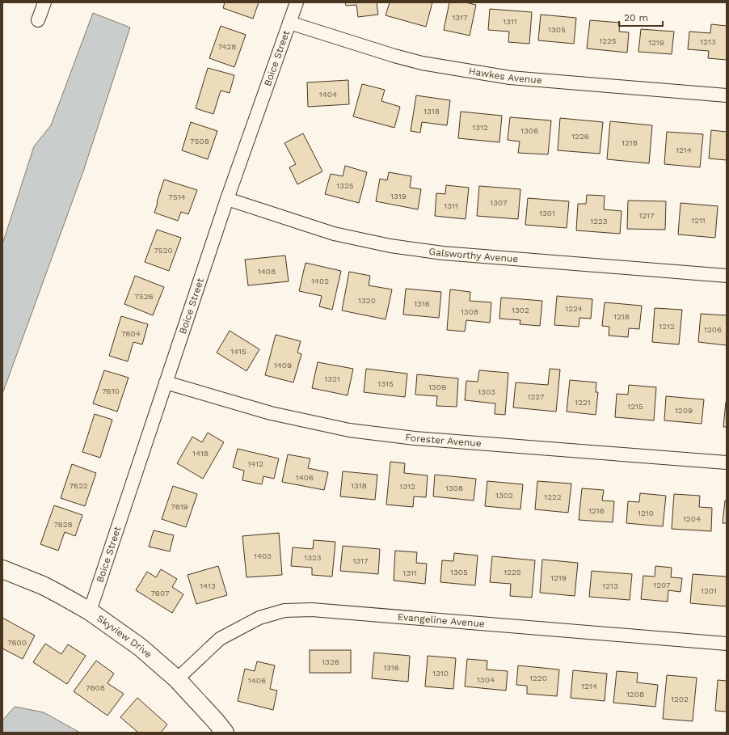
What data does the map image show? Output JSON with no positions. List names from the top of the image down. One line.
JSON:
{"streets":{"street":["Boice Street","Hawkes Avenue","Galsworthy Avenue","Forester Avenue","Evangeline Avenue","Skyview Drive"]},"crossings":[["Boice Street","Hawkes Avenue"],["Boice Street","Galsworthy Avenue"],["Boice Street","Forester Avenue"],["Boice Street","Skyview Drive"],["Evangeline Avenue","Skyview Drive"]],"house_numbers":["1317","1311","1305","1225","1213","1219","7428","1404","1318","1312","1306","1226","7508","1218","1214","1325","1319","7514","1307","1311","1301","1217","1211","1223","7520","1408","1402","7526","1320","1316","1224","1302","1308","1218","1212","1206","7604","1415","1409","1321","1315","1309","7610","1303","1227","1221","1215","1209","1418","1412","1406","7622","1318","1312","1308","1302","1222","7619","1216","1210","1204","7628","1403","1323","1317","1305","1225","1311","1219","1207","1413","1213","1201","7607","7600","1326","1316","1310","1220","1304","1406","1214","7608","1208","1202"],"scale_bar":"20 m"}
